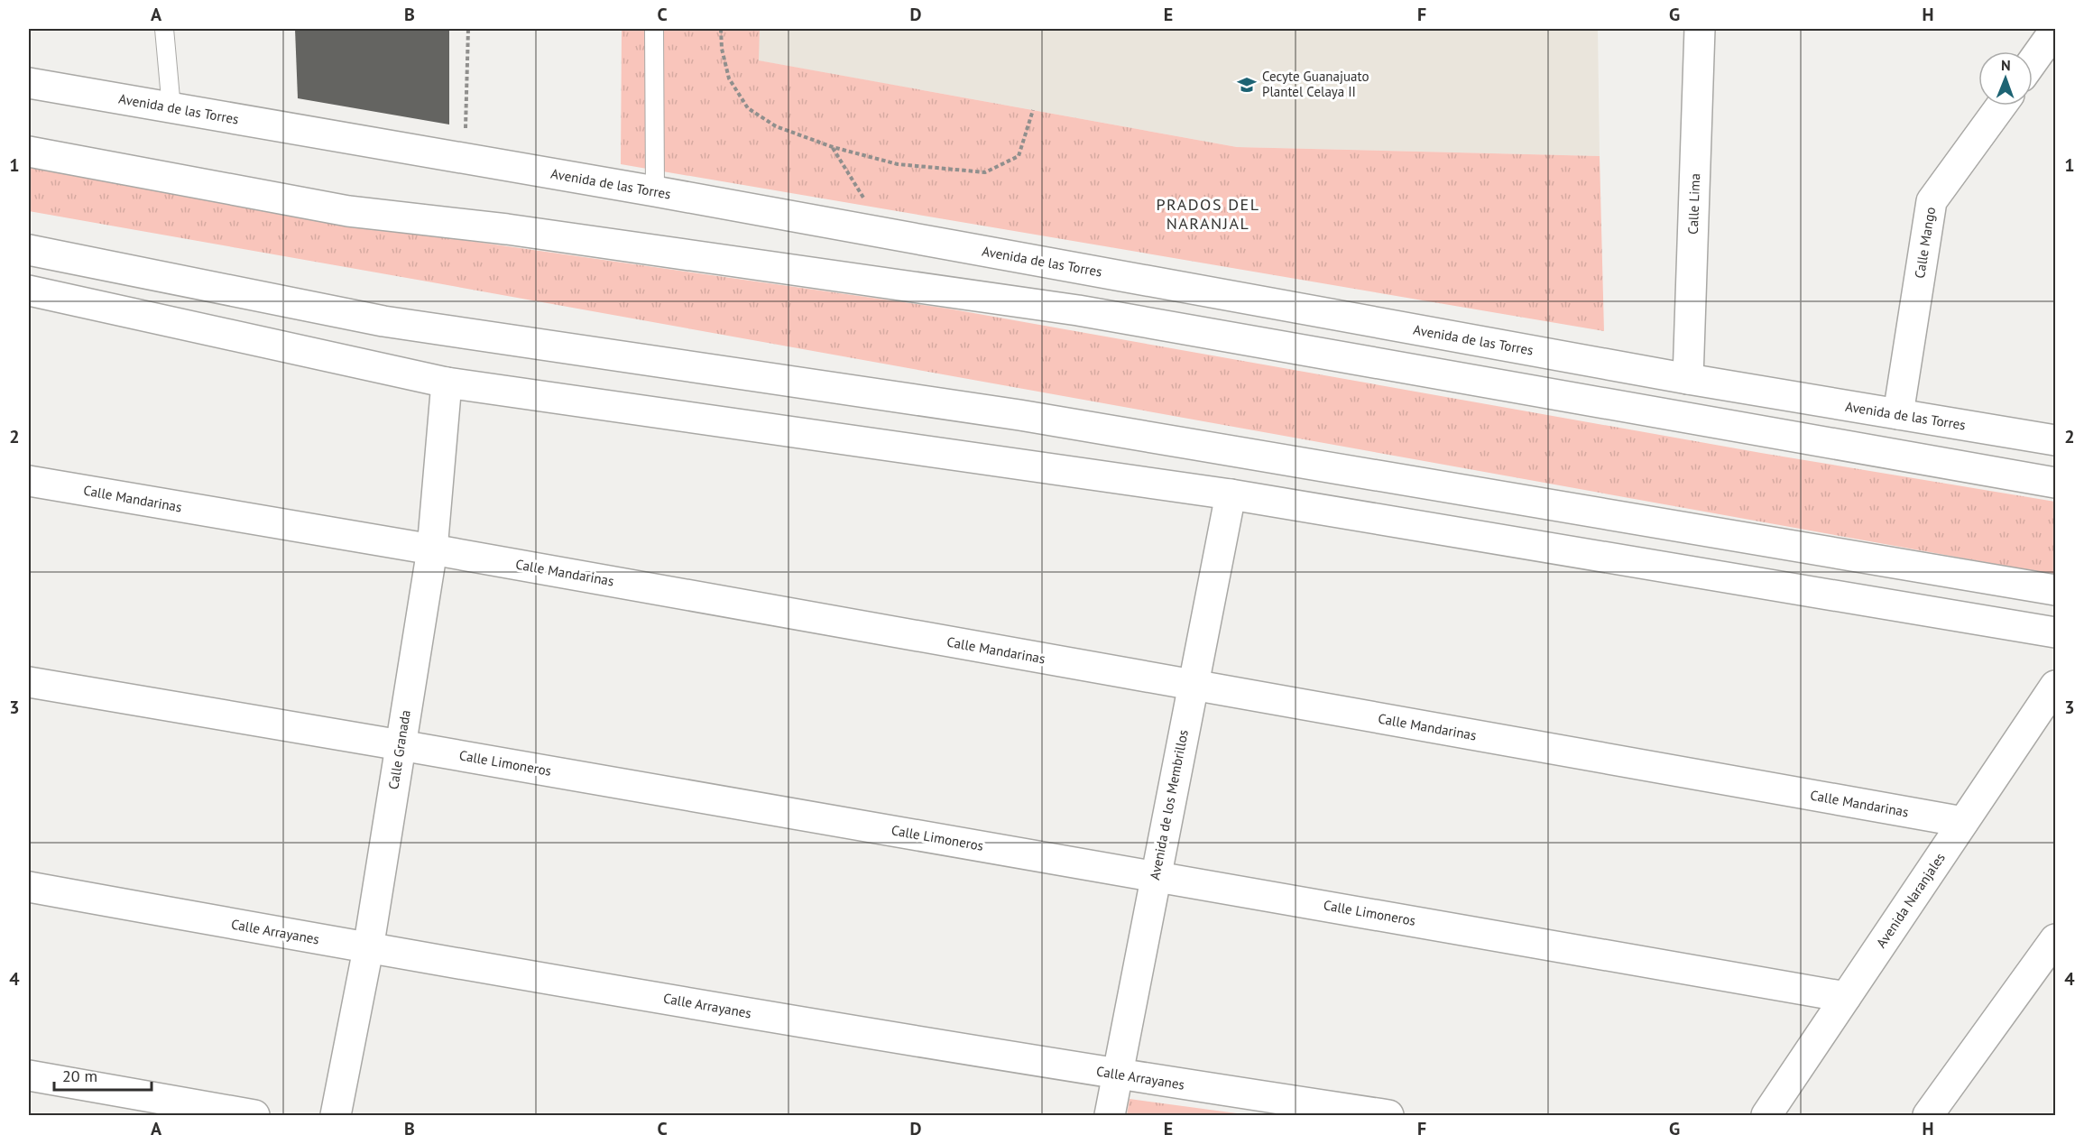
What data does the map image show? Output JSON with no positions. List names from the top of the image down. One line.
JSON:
{"streets":{"street":["Avenida de las Torres","Calle Lima","Calle Mango","Calle Mandarinas","Calle Granada","Calle Limoneros","Avenida de los Membrillos","Avenida Naranjales","Calle Arrayanes"]},"crossings":[["Avenida de las Torres","Calle Lima"],["Avenida de las Torres","Calle Mango"],["Calle Mandarinas","Calle Granada"],["Calle Mandarinas","Avenida de los Membrillos"],["Calle Mandarinas","Avenida Naranjales"],["Calle Granada","Calle Limoneros"],["Calle Granada","Calle Arrayanes"],["Calle Limoneros","Avenida de los Membrillos"],["Calle Limoneros","Avenida Naranjales"],["Avenida de los Membrillos","Calle Arrayanes"]],"districts":["PRADOS DEL NARANJAL"],"places":{"school or university":["Cecyte Guanajuato Plantel Celaya II"]},"scale_bar":"20 m","north":"top","grid":{"columns":["A","B","C","D","E","F","G","H"],"rows":["1","2","3","4"]}}
